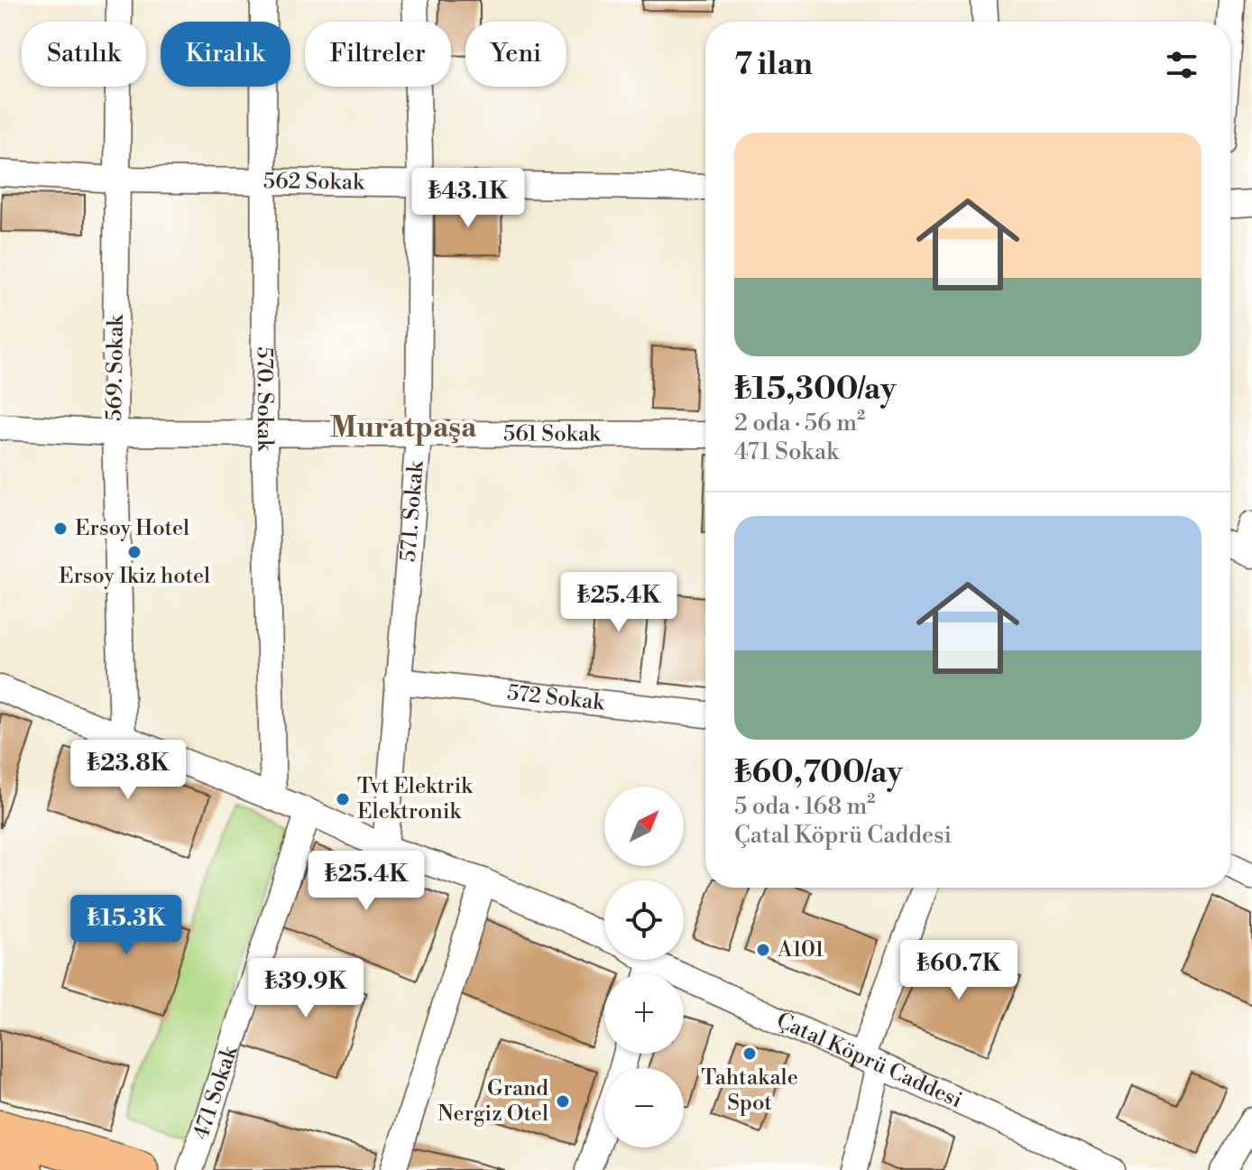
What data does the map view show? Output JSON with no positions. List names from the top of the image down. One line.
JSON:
{"streets":{"street":["562 Sokak","569. Sokak","570. Sokak","561 Sokak","571. Sokak","572 Sokak","Çatal Köprü Caddesi","471 Sokak"]},"crossings":[["562 Sokak","569. Sokak"],["562 Sokak","570. Sokak"],["562 Sokak","571. Sokak"],["569. Sokak","561 Sokak"],["570. Sokak","561 Sokak"],["561 Sokak","571. Sokak"],["571. Sokak","572 Sokak"]],"districts":["Muratpaşa"],"places":["Ersoy Hotel","Ersoy Ikiz hotel","Tvt Elektrik Elektronik","A101","Tahtakale Spot","Grand Nergiz Otel"],"north":"top right","page":{"chip":["Satılık","Kiralık","Filtreler","Yeni"],"heading":"7 ilan","list":[{"name":"₺15,300/ay","note":"2 oda · 56 m² · 471 Sokak"},{"name":"₺60,700/ay","note":"5 oda · 168 m² · Çatal Köprü Caddesi"}],"price":["₺43.1K","₺25.4K","₺23.8K","₺25.4K","₺15.3K","₺60.7K","₺39.9K"],"map_buttons":["+","−"]}}
